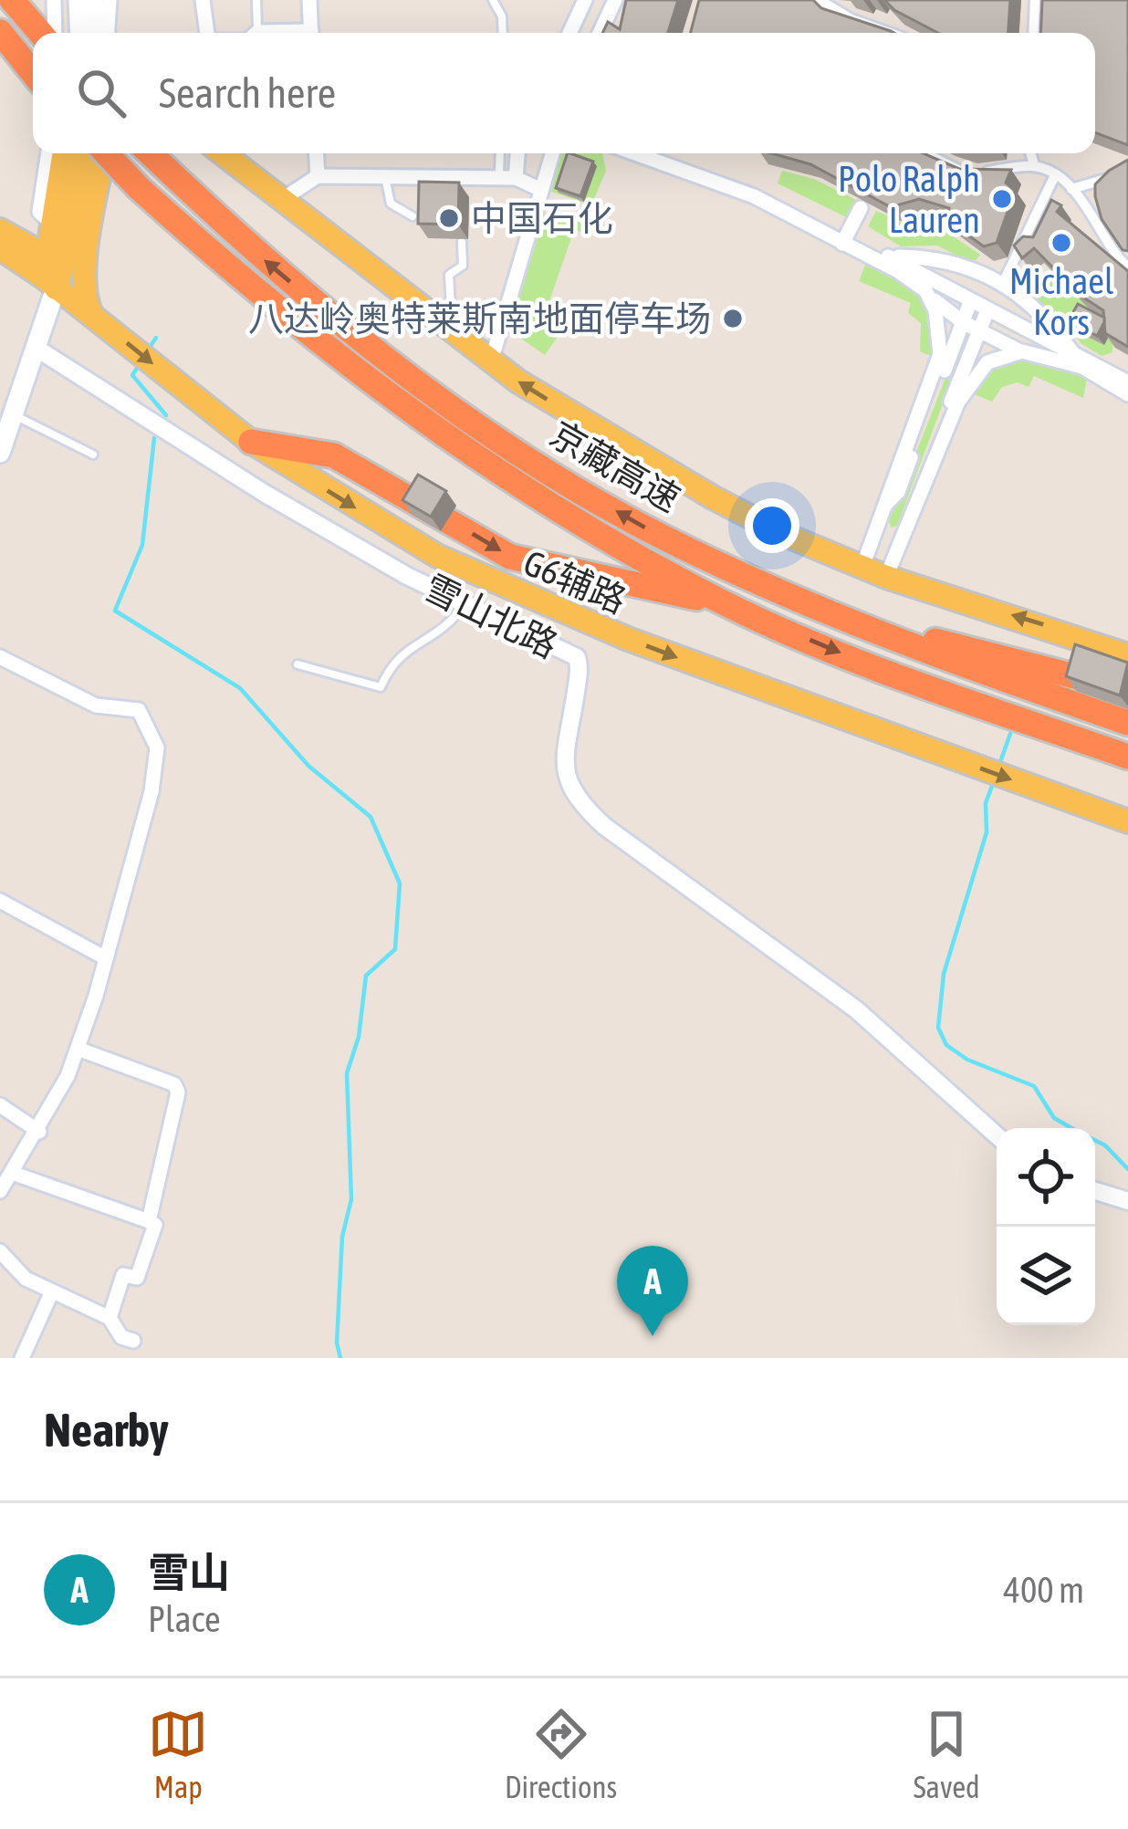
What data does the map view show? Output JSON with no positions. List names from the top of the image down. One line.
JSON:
{"streets":{"highway":["京藏高速"],"main road":["G6辅路"],"street":["雪山北路"]},"places":["Polo Ralph Lauren","中国石化","Michael Kors","八达岭奥特莱斯南地面停车场"],"page":{"search":"Search here","pins":"A","heading":"Nearby","list":[{"mark":"A","name":"雪山","note":"Place","value":"400 m"}],"nav":["Map","Directions","Saved"]}}
